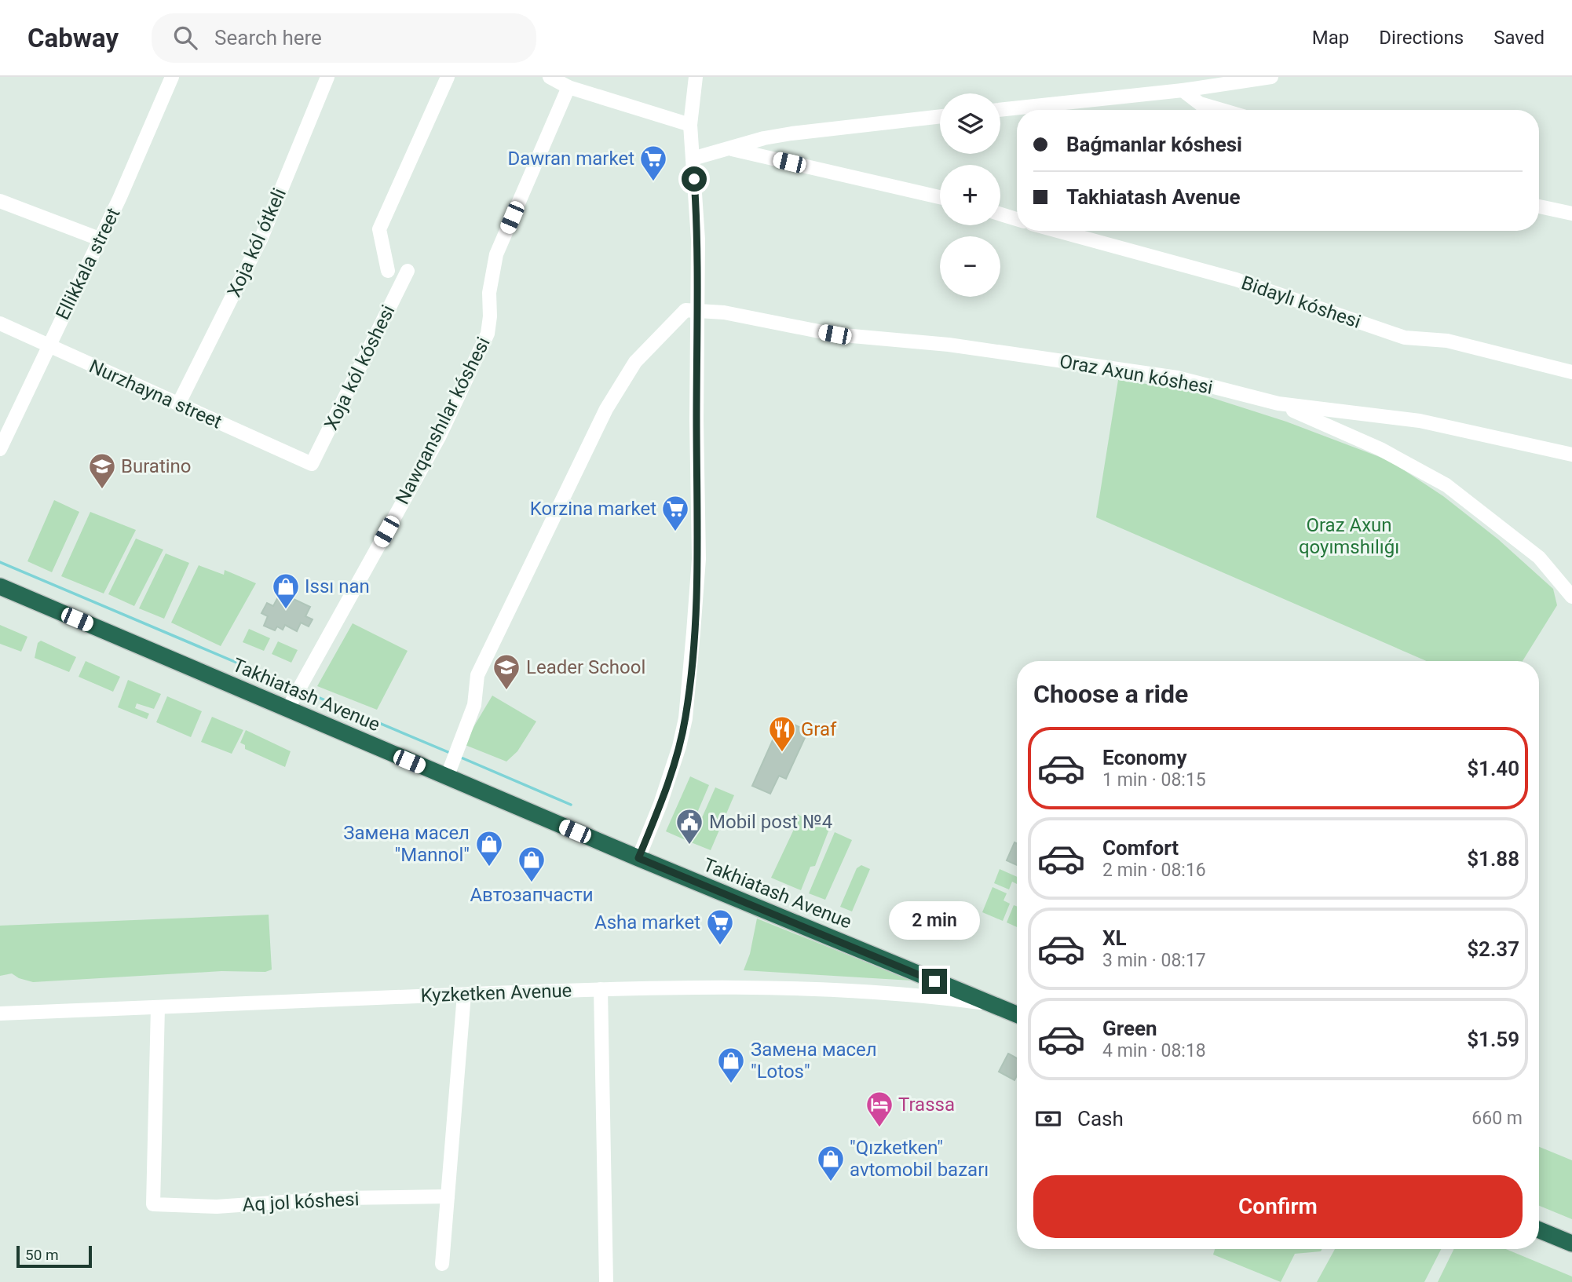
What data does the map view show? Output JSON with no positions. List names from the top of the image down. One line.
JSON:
{"streets":{"highway":["Takhiatash Avenue"],"street":["Xoja kól ótkeli","Ellikkala street","Bidaylı kóshesi","Xoja kól kóshesi","Oraz Axun kóshesi","Nurzhayna street","Nawqanshılar kóshesi","Kyzketken Avenue","Aq jol kóshesi"]},"crossings":[["Xoja kól ótkeli","Nurzhayna street"],["Ellikkala street","Nurzhayna street"],["Xoja kól kóshesi","Nurzhayna street"],["Nawqanshılar kóshesi","Takhiatash Avenue"],["Takhiatash Avenue","Kyzketken Avenue"],["Kyzketken Avenue","Aq jol kóshesi"]],"parks":["Oraz Axun qoyımshılıǵı"],"places":{"supermarket":["Dawran market","Korzina market","Asha market"],"school or university":["Buratino","Leader School"],"shop":["Issı nan","Замена масел \"Mannol\"","Автозапчасти","Замена масел \"Lotos\"","\"Qızketken\" avtomobil bazarı"],"restaurant":["Graf"],"public building":["Mobil post №4"],"hotel":["Trassa"]},"scale_bar":"50 m","page":{"header":"Cabway","search":"Search here","nav":["Map","Directions","Saved"],"map_buttons":["+","−"],"banner":["Baǵmanlar kóshesi","Takhiatash Avenue"],"heading":"Choose a ride","list":[{"name":"Economy","note":"1 min · 08:15","value":"$1.40"},{"name":"Comfort","note":"2 min · 08:16","value":"$1.88"},{"name":"XL","note":"3 min · 08:17","value":"$2.37"},{"name":"Green","note":"4 min · 08:18","value":"$1.59"}],"bubble":"2 min","pay":["Cash","660 m"],"buttons":"Confirm","scale":"50 m"}}
